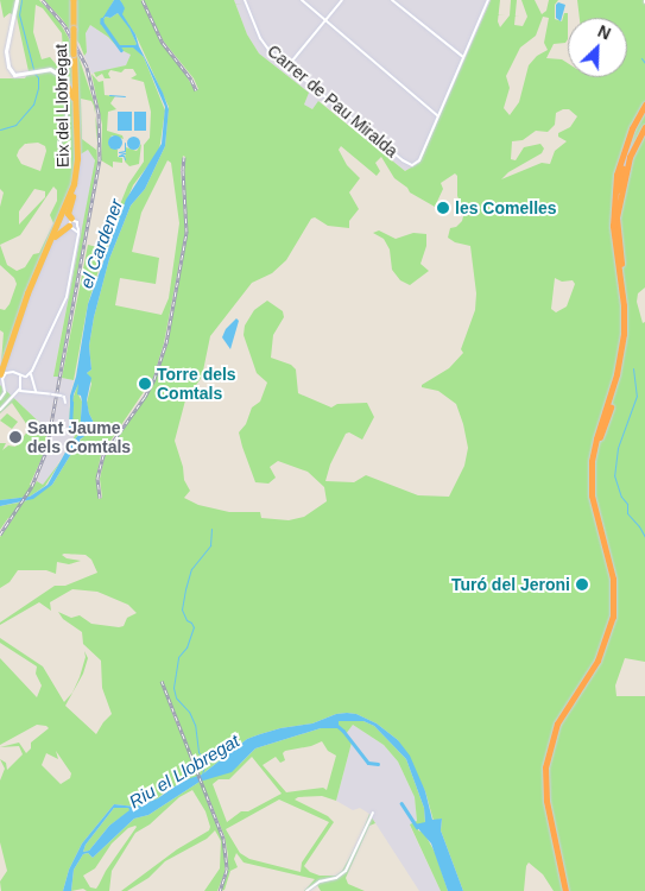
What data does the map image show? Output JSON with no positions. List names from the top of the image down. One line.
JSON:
{"streets":{"highway":["Eix del Llobregat"],"street":["Carrer de Pau Miralda"]},"water":["el Cardener","Riu el Llobregat"],"places":["les Comelles","Torre dels Comtals","Sant Jaume dels Comtals","Turó del Jeroni"],"north":"top right"}
